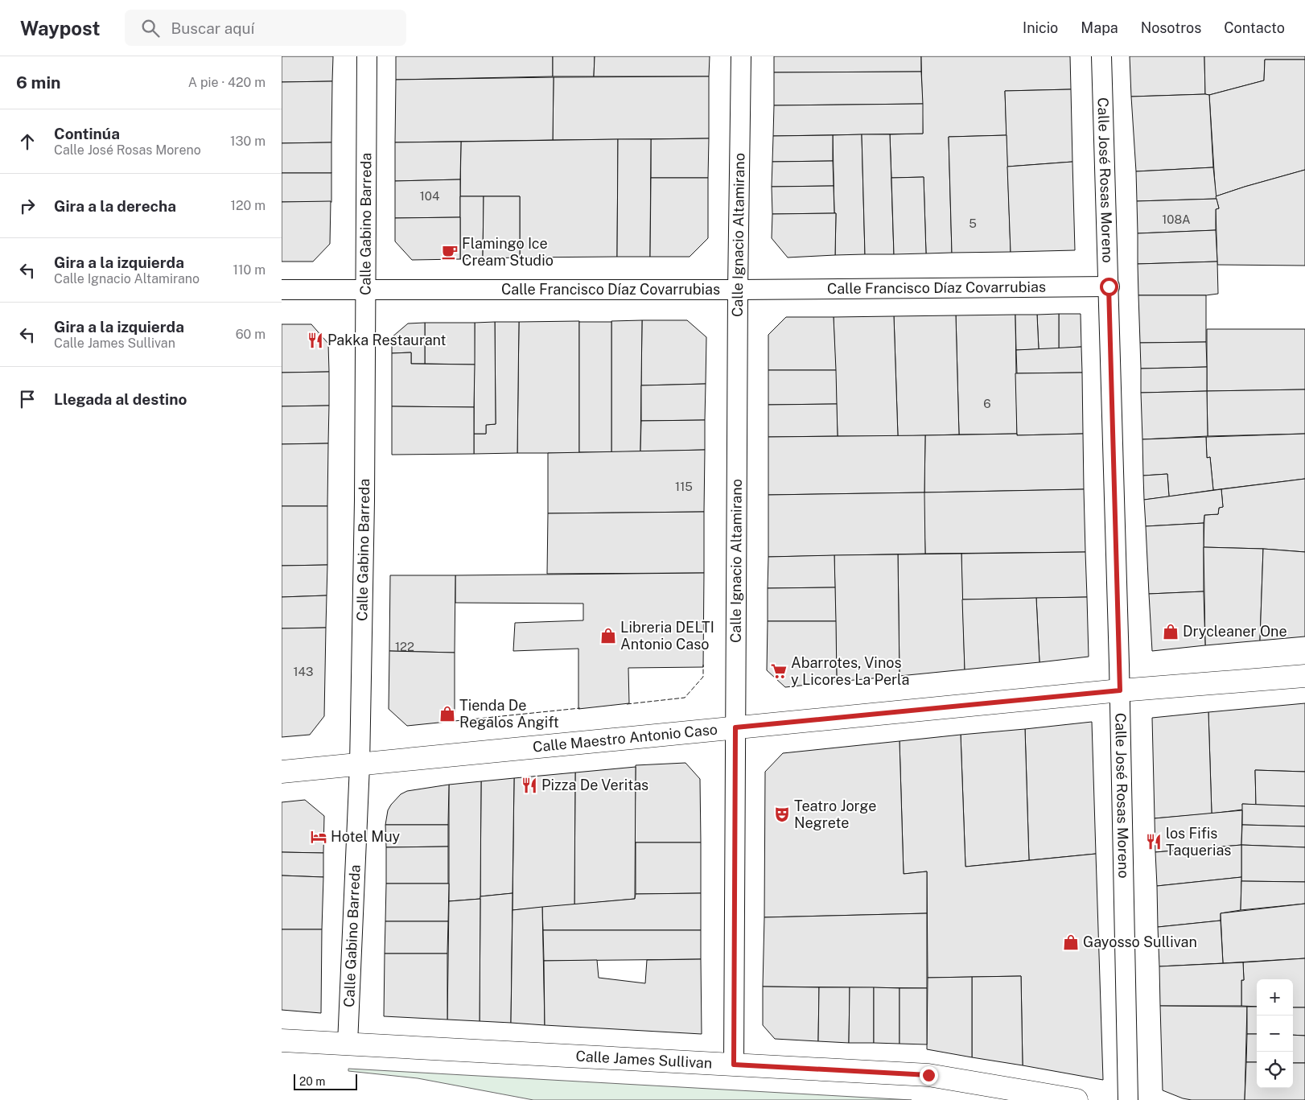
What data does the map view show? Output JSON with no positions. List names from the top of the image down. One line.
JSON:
{"streets":{"main road":["Calle Maestro Antonio Caso","Calle James Sullivan"],"street":["Calle José Rosas Moreno","Calle Gabino Barreda","Calle Ignacio Altamirano","Calle Francisco Díaz Covarrubias"]},"crossings":[["Calle José Rosas Moreno","Calle Francisco Díaz Covarrubias"],["Calle José Rosas Moreno","Calle Maestro Antonio Caso"],["Calle Gabino Barreda","Calle Francisco Díaz Covarrubias"],["Calle Gabino Barreda","Calle Maestro Antonio Caso"],["Calle Gabino Barreda","Calle James Sullivan"],["Calle Ignacio Altamirano","Calle Francisco Díaz Covarrubias"],["Calle Ignacio Altamirano","Calle Maestro Antonio Caso"],["Calle Ignacio Altamirano","Calle James Sullivan"]],"places":{"cafe":["Flamingo Ice Cream Studio"],"restaurant":["Pakka Restaurant","Pizza De Veritas","los Fifis Taquerias"],"shop":["Drycleaner One","Libreria DELTI Antonio Caso","Tienda De Regalos Angift","Gayosso Sullivan"],"supermarket":["Abarrotes, Vinos y Licores La Perla"],"theatre":["Teatro Jorge Negrete"],"hotel":["Hotel Muy"]},"house_numbers":["104","108A","5","6","115","122","143"],"scale_bar":"20 m","page":{"header":"Waypost","search":"Buscar aquí","nav":["Inicio","Mapa","Nosotros","Contacto"],"heading":["6 min","A pie · 420 m"],"list":[["Continúa","Calle José Rosas Moreno","130 m"],["Gira a la derecha","120 m"],["Gira a la izquierda","Calle Ignacio Altamirano","110 m"],["Gira a la izquierda","Calle James Sullivan","60 m"],"Llegada al destino"],"map_buttons":["+","−"],"scale":"20 m"}}
